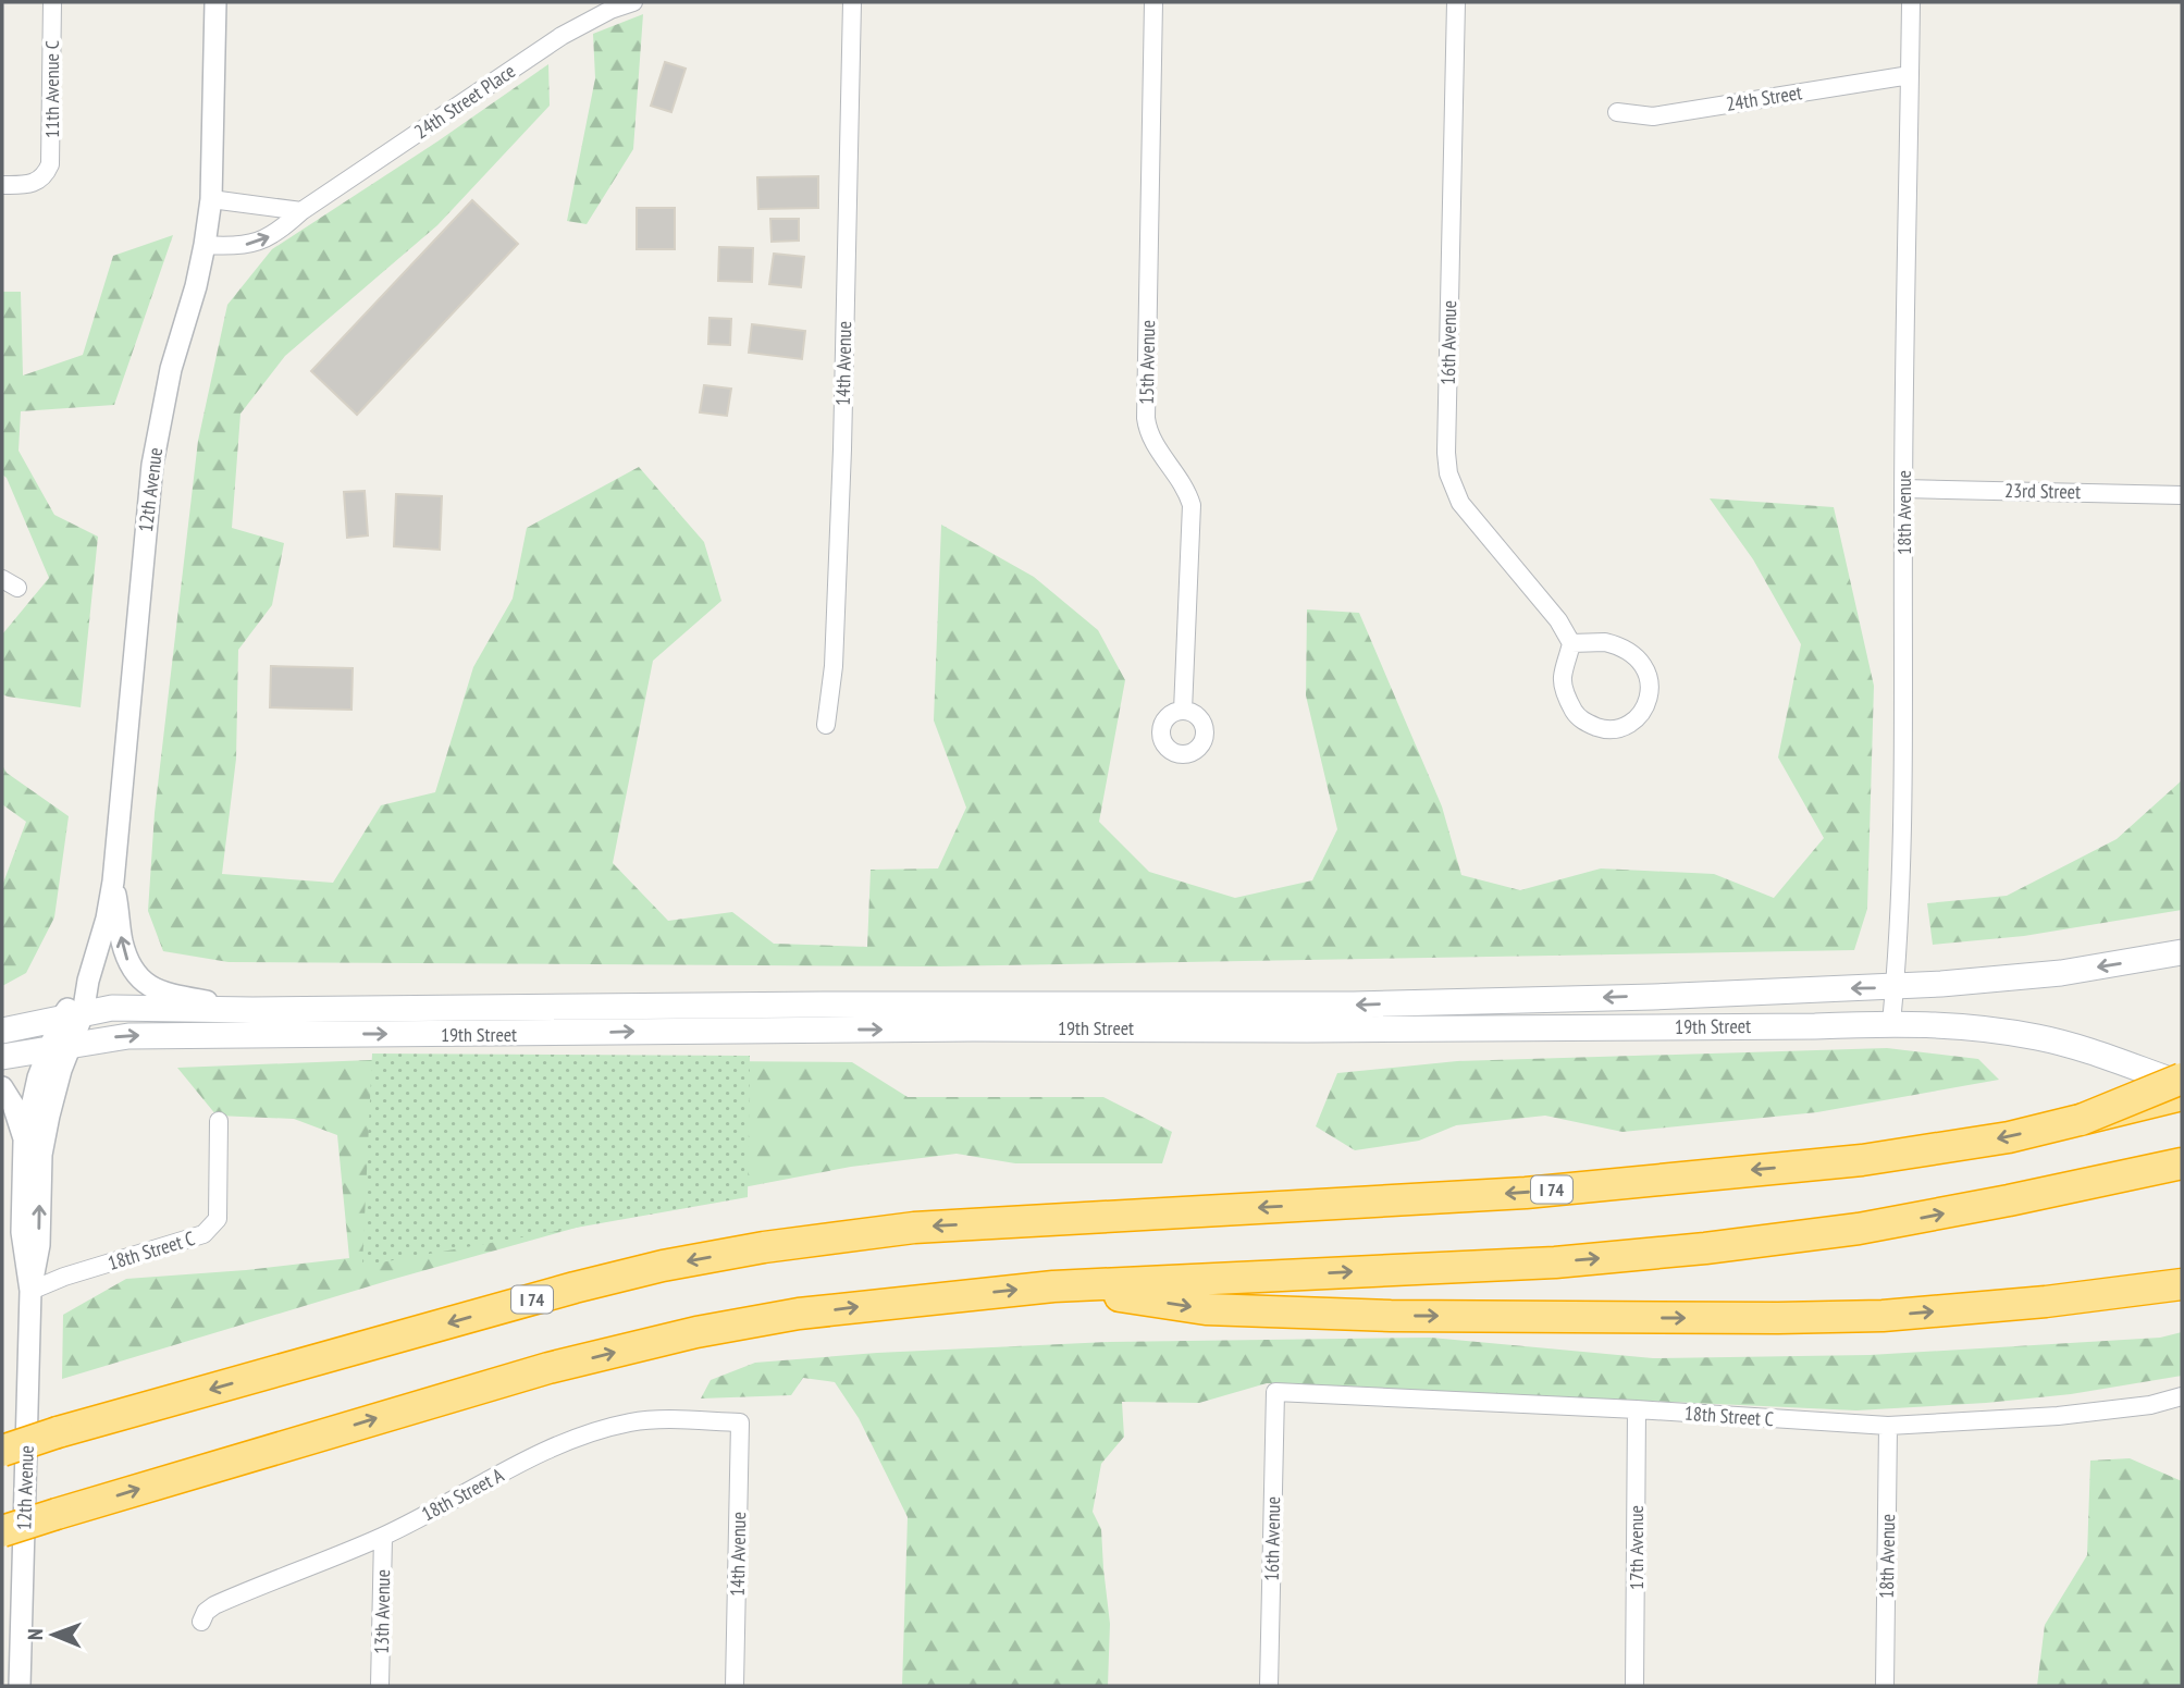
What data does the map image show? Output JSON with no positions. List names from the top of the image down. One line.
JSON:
{"streets":{"highway":["I 74"],"main road":["19th Street"],"street":["11th Avenue C","24th Street","24th Street Place","16th Avenue","15th Avenue","14th Avenue","12th Avenue","23rd Street","18th Avenue","18th Street C","18th Street A","17th Avenue","13th Avenue"]},"crossings":[["24th Street","18th Avenue"],["24th Street Place","12th Avenue"],["16th Avenue","18th Street C"],["14th Avenue","18th Street A"],["12th Avenue","19th Street"],["12th Avenue","18th Street C"],["23rd Street","18th Avenue"],["18th Avenue","19th Street"],["18th Avenue","18th Street C"],["18th Street C","17th Avenue"],["18th Street A","13th Avenue"]],"north":"left"}
